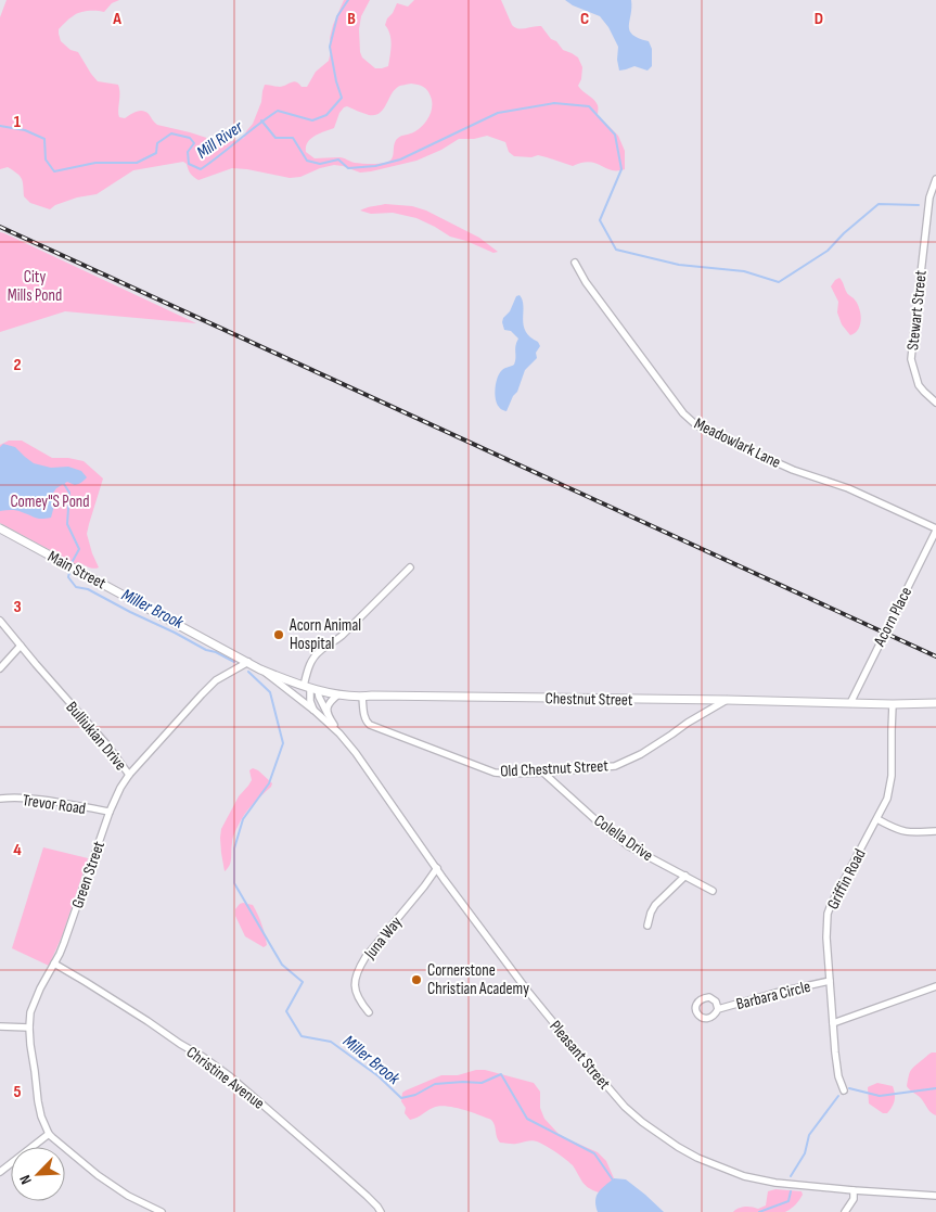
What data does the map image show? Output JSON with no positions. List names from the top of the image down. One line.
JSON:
{"streets":{"main road":["Main Street","Chestnut Street"],"street":["Stewart Street","Meadowlark Lane","Acorn Place","Bulliukian Drive","Old Chestnut Street","Trevor Road","Colella Drive","Green Street","Griffin Road","Juna Way","Barbara Circle","Pleasant Street","Christine Avenue"]},"crossings":[["Meadowlark Lane","Acorn Place"],["Main Street","Chestnut Street"],["Main Street","Green Street"],["Acorn Place","Chestnut Street"],["Chestnut Street","Old Chestnut Street"],["Chestnut Street","Green Street"],["Chestnut Street","Griffin Road"],["Chestnut Street","Pleasant Street"],["Bulliukian Drive","Green Street"],["Old Chestnut Street","Colella Drive"],["Trevor Road","Green Street"],["Green Street","Christine Avenue"],["Griffin Road","Barbara Circle"],["Juna Way","Pleasant Street"]],"water":["Mill River","Miller Brook"],"parks":["City Mills Pond","Comey\"S Pond"],"places":["Acorn Animal Hospital","Cornerstone Christian Academy"],"north":"bottom left","grid":{"columns":["A","B","C","D"],"rows":["1","2","3","4","5"]}}
